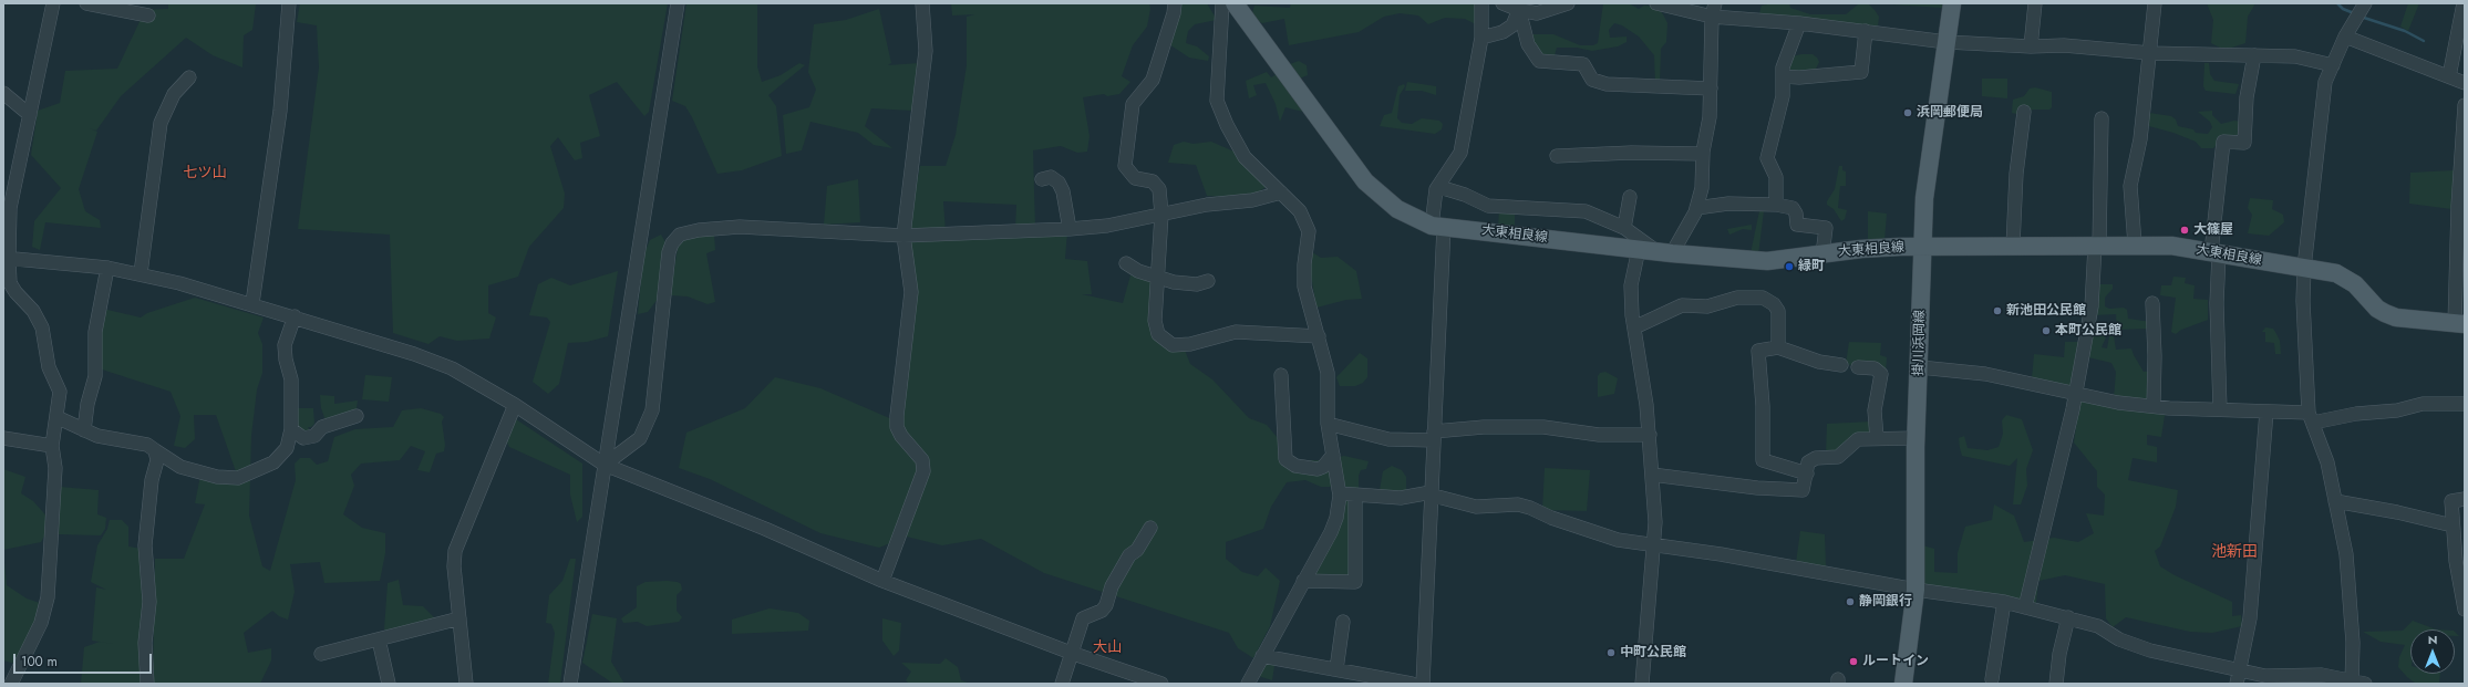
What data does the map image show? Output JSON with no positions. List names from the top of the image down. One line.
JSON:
{"streets":{"main road":["大東相良線","掛川浜岡線"]},"crossings":[["大東相良線","掛川浜岡線"]],"districts":["七ツ山","池新田","大山"],"places":["浜岡郵便局","大篠屋","緑町","新池田公民館","本町公民館","静岡銀行","中町公民館","ルートイン"],"scale_bar":"100 m","north":"top"}
